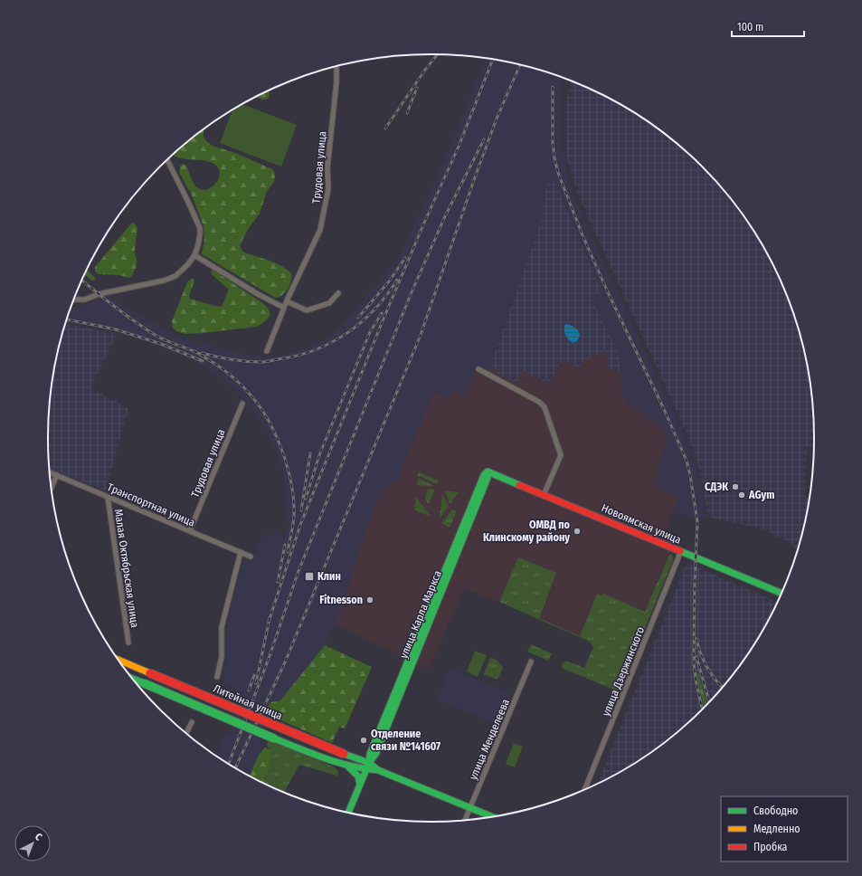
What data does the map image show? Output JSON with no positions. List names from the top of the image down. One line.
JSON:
{"streets":{"main road":["Новоямская улица","улица Карла Маркса","Литейная улица"],"street":["Трудовая улица","Транспортная улица","Малая Октябрьская улица","улица Дзержинского","улица Менделеева"]},"crossings":[["Трудовая улица","Транспортная улица"],["Транспортная улица","Малая Октябрьская улица"],["Новоямская улица","улица Карла Маркса"],["Новоямская улица","улица Дзержинского"],["улица Карла Маркса","Литейная улица"],["Литейная улица","улица Менделеева"]],"places":{"other":["СДЭК","AGym","ОМВД по Клинскому району","Fitnesson","Отделение связи №141607"],"transit":["Клин"]},"legend":["Свободно","Медленно","Пробка"],"scale_bar":"100 m","north":"top right"}
